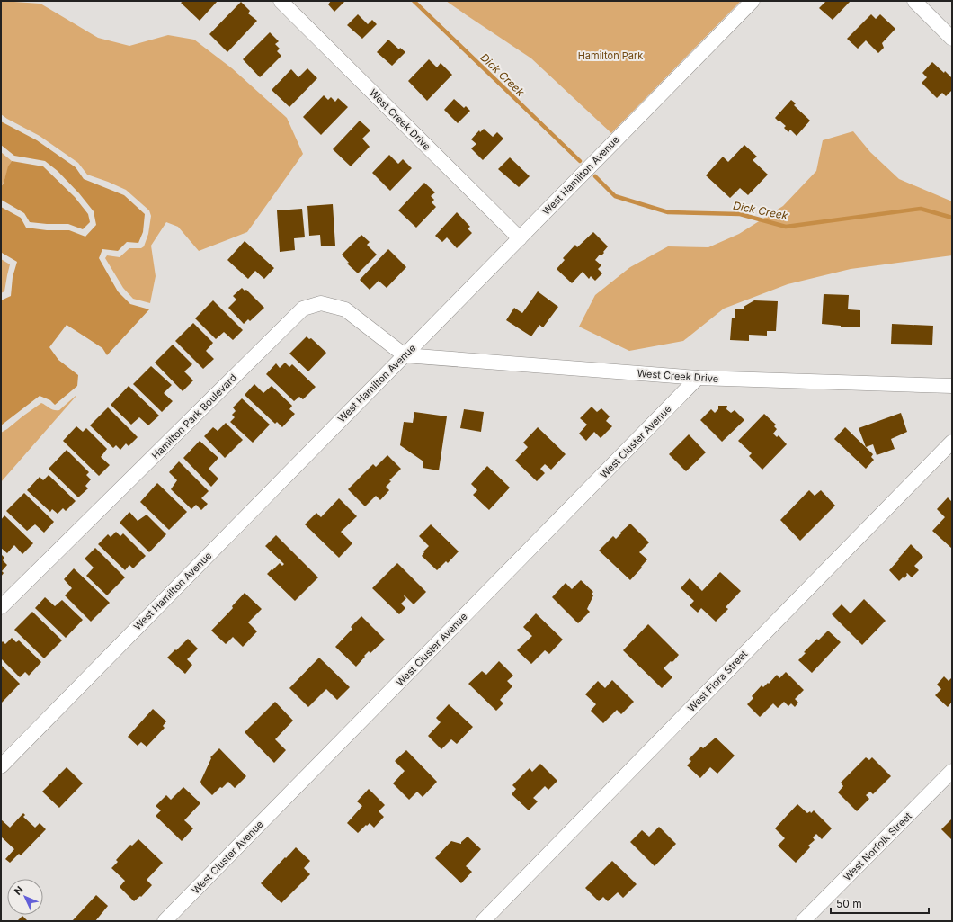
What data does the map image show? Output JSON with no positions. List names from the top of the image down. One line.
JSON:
{"streets":{"street":["West Creek Drive","West Hamilton Avenue","Hamilton Park Boulevard","West Cluster Avenue","West Flora Street","West Norfolk Street"]},"crossings":[["West Creek Drive","West Hamilton Avenue"],["West Creek Drive","Hamilton Park Boulevard"],["West Creek Drive","West Cluster Avenue"],["West Hamilton Avenue","Hamilton Park Boulevard"]],"water":["Dick Creek"],"parks":["Hamilton Park"],"scale_bar":"50 m","north":"top left"}
